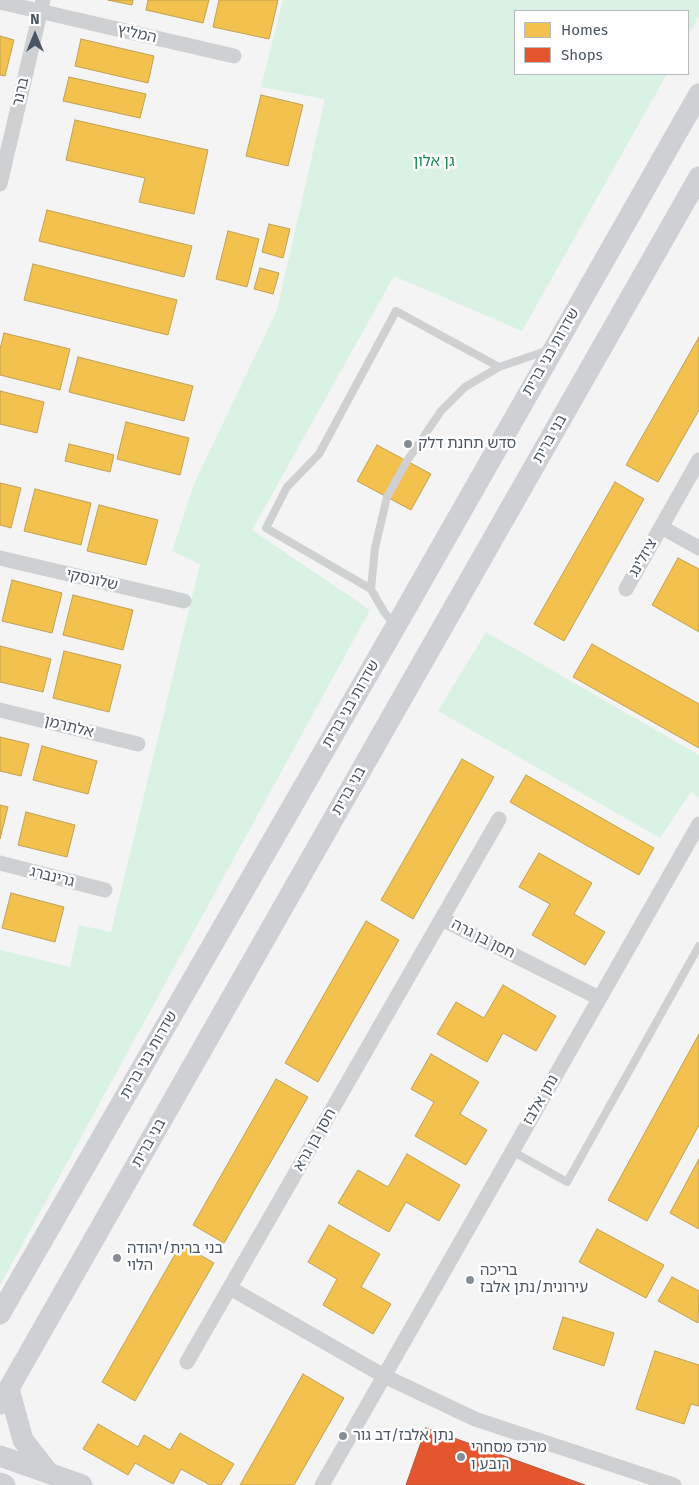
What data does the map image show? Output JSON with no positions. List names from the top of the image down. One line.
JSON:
{"streets":{"main road":["שדרות בני ברית","בני ברית"],"street":["המליץ","ברנר","ציזלינג","שלונסקי","אלתרמן","גרינברג","חסן בן גרה","נתן אלבז","חסן בן גרא"]},"crossings":[["המליץ","ברנר"],["חסן בן גרה","נתן אלבז"],["חסן בן גרה","חסן בן גרא"]],"parks":["גן אלון"],"places":["סדש תחנת דלק","בני ברית/יהודה הלוי","בריכה עירונית/נתן אלבז","נתן אלבז/דב גור","מרכז מסחרי רובע ו"],"legend":["Homes","Shops"],"north":"top"}
